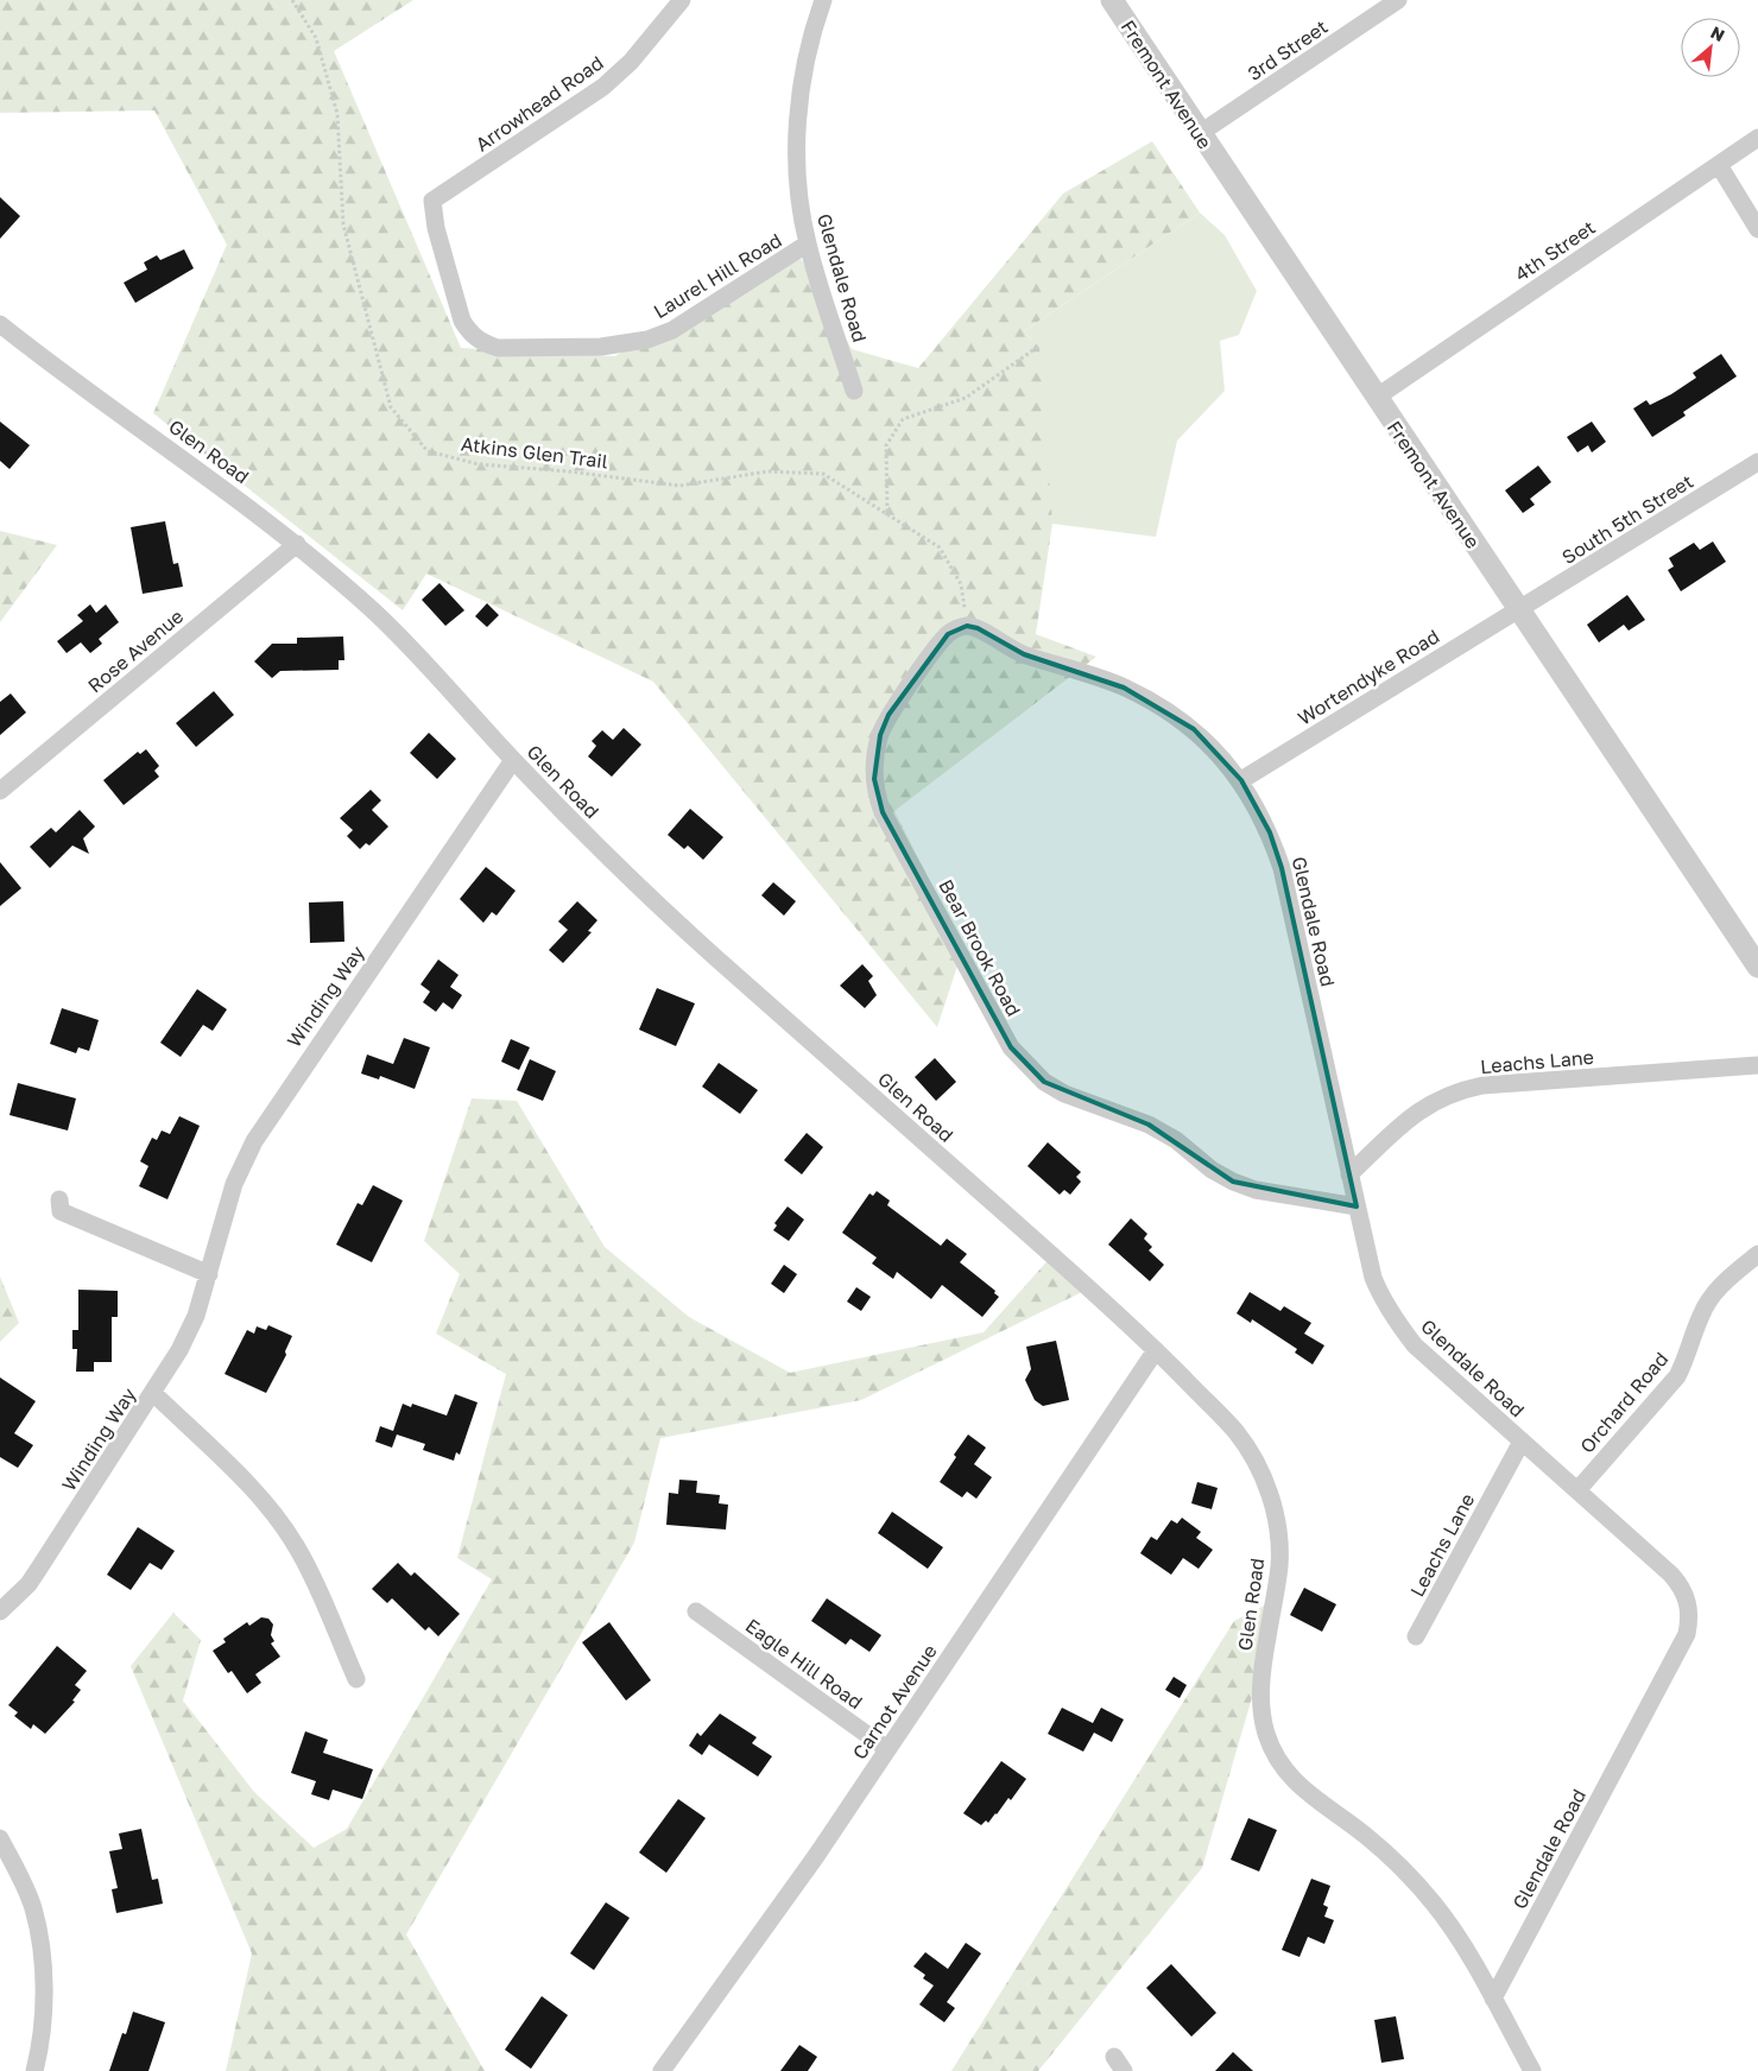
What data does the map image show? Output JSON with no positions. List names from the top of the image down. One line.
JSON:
{"streets":{"street":["3rd Street","Fremont Avenue","Arrowhead Road","4th Street","Laurel Hill Road","Glendale Road","Glen Road","South 5th Street","Rose Avenue","Wortendyke Road","Bear Brook Road","Winding Way","Leachs Lane","Orchard Road","Eagle Hill Road","Carnot Avenue"],"path":["Atkins Glen Trail"]},"crossings":[["3rd Street","Fremont Avenue"],["Fremont Avenue","4th Street"],["Fremont Avenue","South 5th Street"],["Fremont Avenue","Wortendyke Road"],["Arrowhead Road","Laurel Hill Road"],["Laurel Hill Road","Glendale Road"],["Glendale Road","Glen Road"],["Glendale Road","Atkins Glen Trail"],["Glendale Road","Wortendyke Road"],["Glendale Road","Bear Brook Road"],["Glendale Road","Leachs Lane"],["Glendale Road","Orchard Road"],["Glen Road","Rose Avenue"],["Glen Road","Winding Way"],["Glen Road","Carnot Avenue"],["Atkins Glen Trail","Bear Brook Road"],["South 5th Street","Wortendyke Road"],["Eagle Hill Road","Carnot Avenue"]],"north":"top right"}
